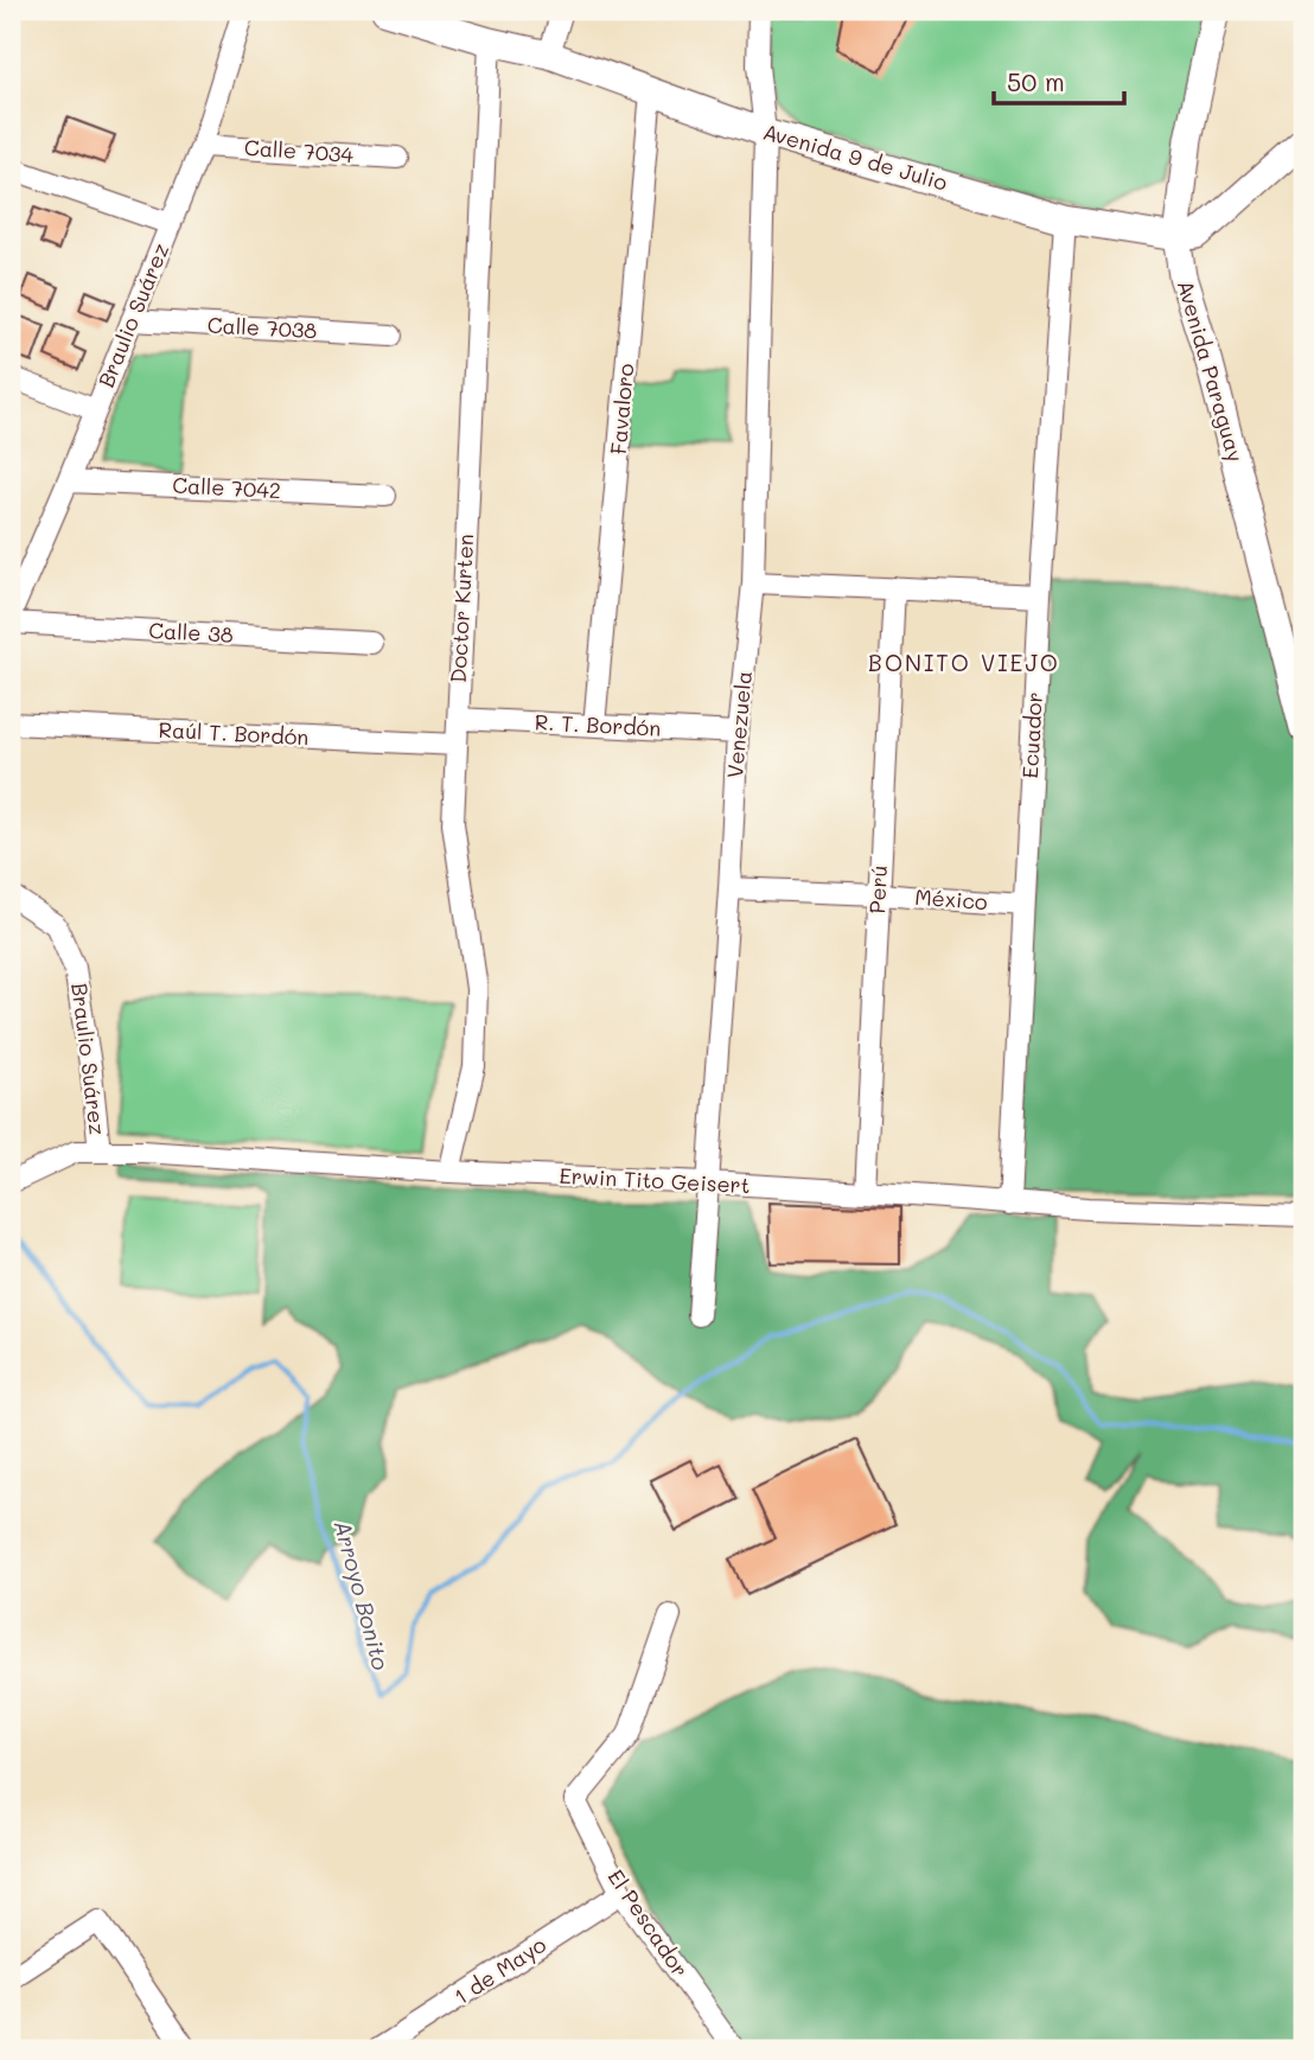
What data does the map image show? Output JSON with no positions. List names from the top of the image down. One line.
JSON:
{"streets":{"main road":["Avenida 9 de Julio","Avenida Paraguay"],"street":["Calle 7034","Braulio Suárez","Calle 7038","Favaloro","Calle 7042","Doctor Kurten","Calle 38","Venezuela","R. T. Bordón","Raúl T. Bordón","Ecuador","Perú","México","Erwin Tito Geisert","El Pescador","1 de Mayo"]},"crossings":[["Calle 7034","Braulio Suárez"],["Avenida 9 de Julio","Avenida Paraguay"],["Avenida 9 de Julio","Favaloro"],["Avenida 9 de Julio","Doctor Kurten"],["Avenida 9 de Julio","Venezuela"],["Avenida 9 de Julio","Ecuador"],["Braulio Suárez","Calle 7038"],["Braulio Suárez","Calle 7042"],["Braulio Suárez","Erwin Tito Geisert"],["Favaloro","R. T. Bordón"],["Doctor Kurten","R. T. Bordón"],["Doctor Kurten","Raúl T. Bordón"],["Doctor Kurten","Erwin Tito Geisert"],["Venezuela","R. T. Bordón"],["Venezuela","México"],["Venezuela","Erwin Tito Geisert"],["Ecuador","México"],["Ecuador","Erwin Tito Geisert"],["Perú","México"],["Perú","Erwin Tito Geisert"],["El Pescador","1 de Mayo"]],"districts":["BONITO VIEJO"],"water":["Arroyo Bonito"],"scale_bar":"50 m"}
